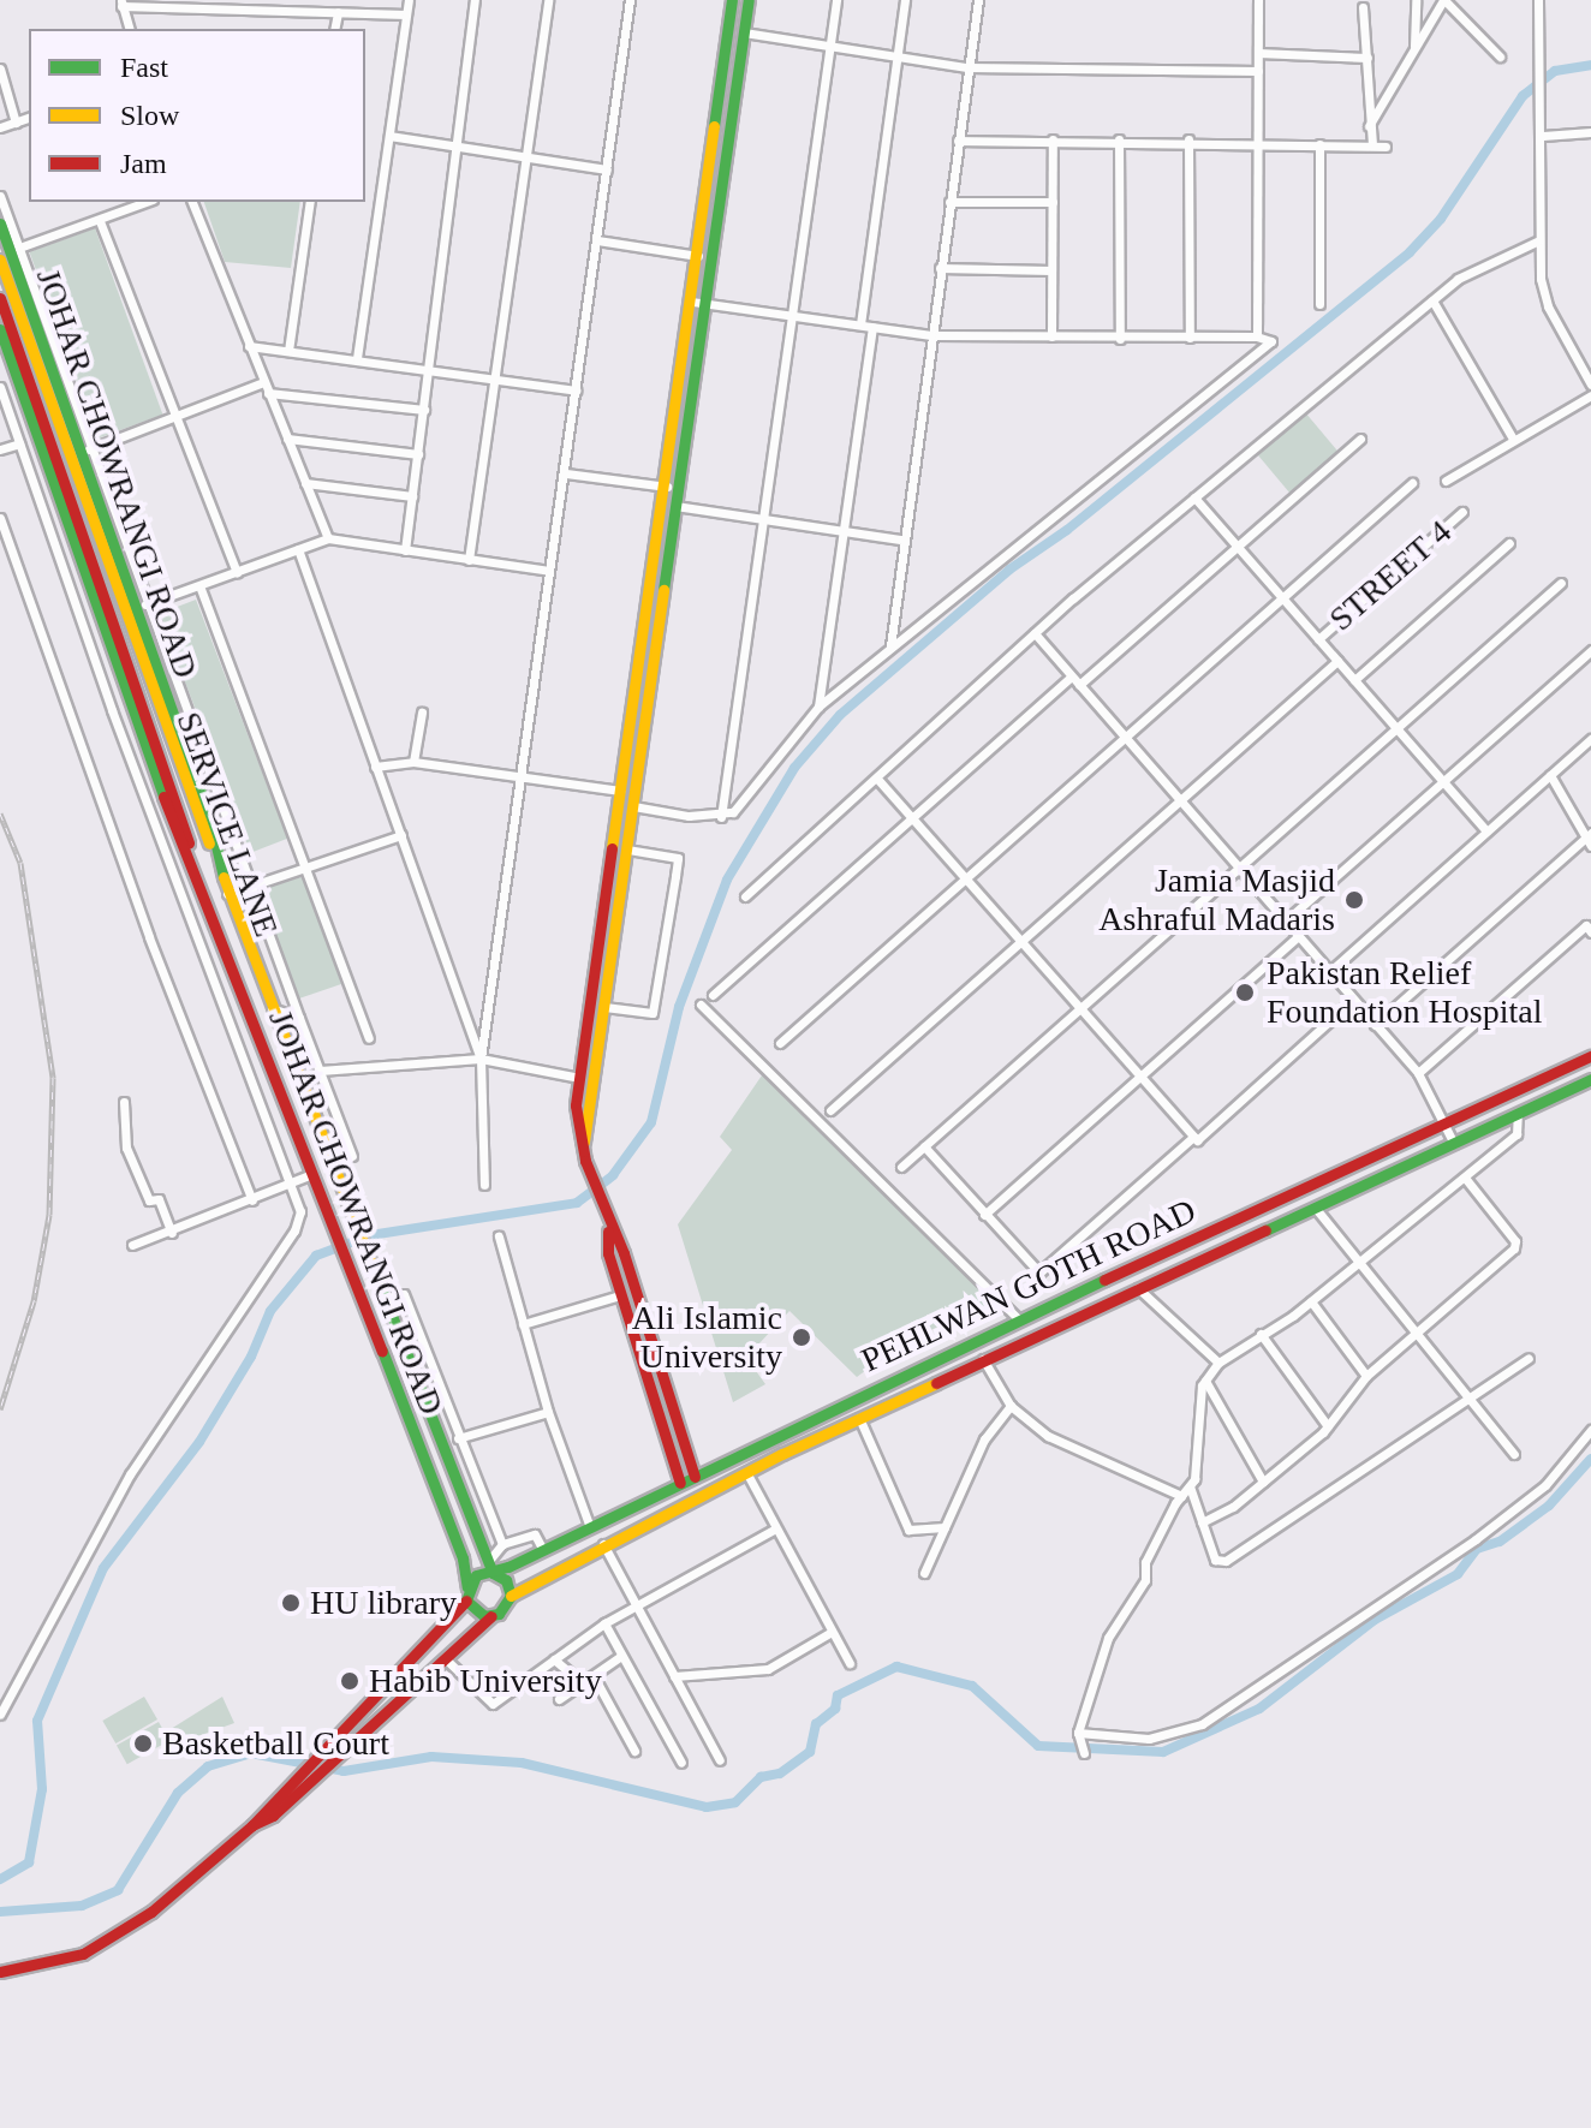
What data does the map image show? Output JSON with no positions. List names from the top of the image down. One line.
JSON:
{"streets":{"main road":["JOHAR CHOWRANGI ROAD","PEHLWAN GOTH ROAD"],"street":["STREET 4","SERVICE LANE"]},"crossings":[["JOHAR CHOWRANGI ROAD","SERVICE LANE"],["JOHAR CHOWRANGI ROAD","PEHLWAN GOTH ROAD"]],"places":["Jamia Masjid Ashraful Madaris","Pakistan Relief Foundation Hospital","Ali Islamic University","HU library","Habib University","Basketball Court"],"legend":["Fast","Slow","Jam"]}
